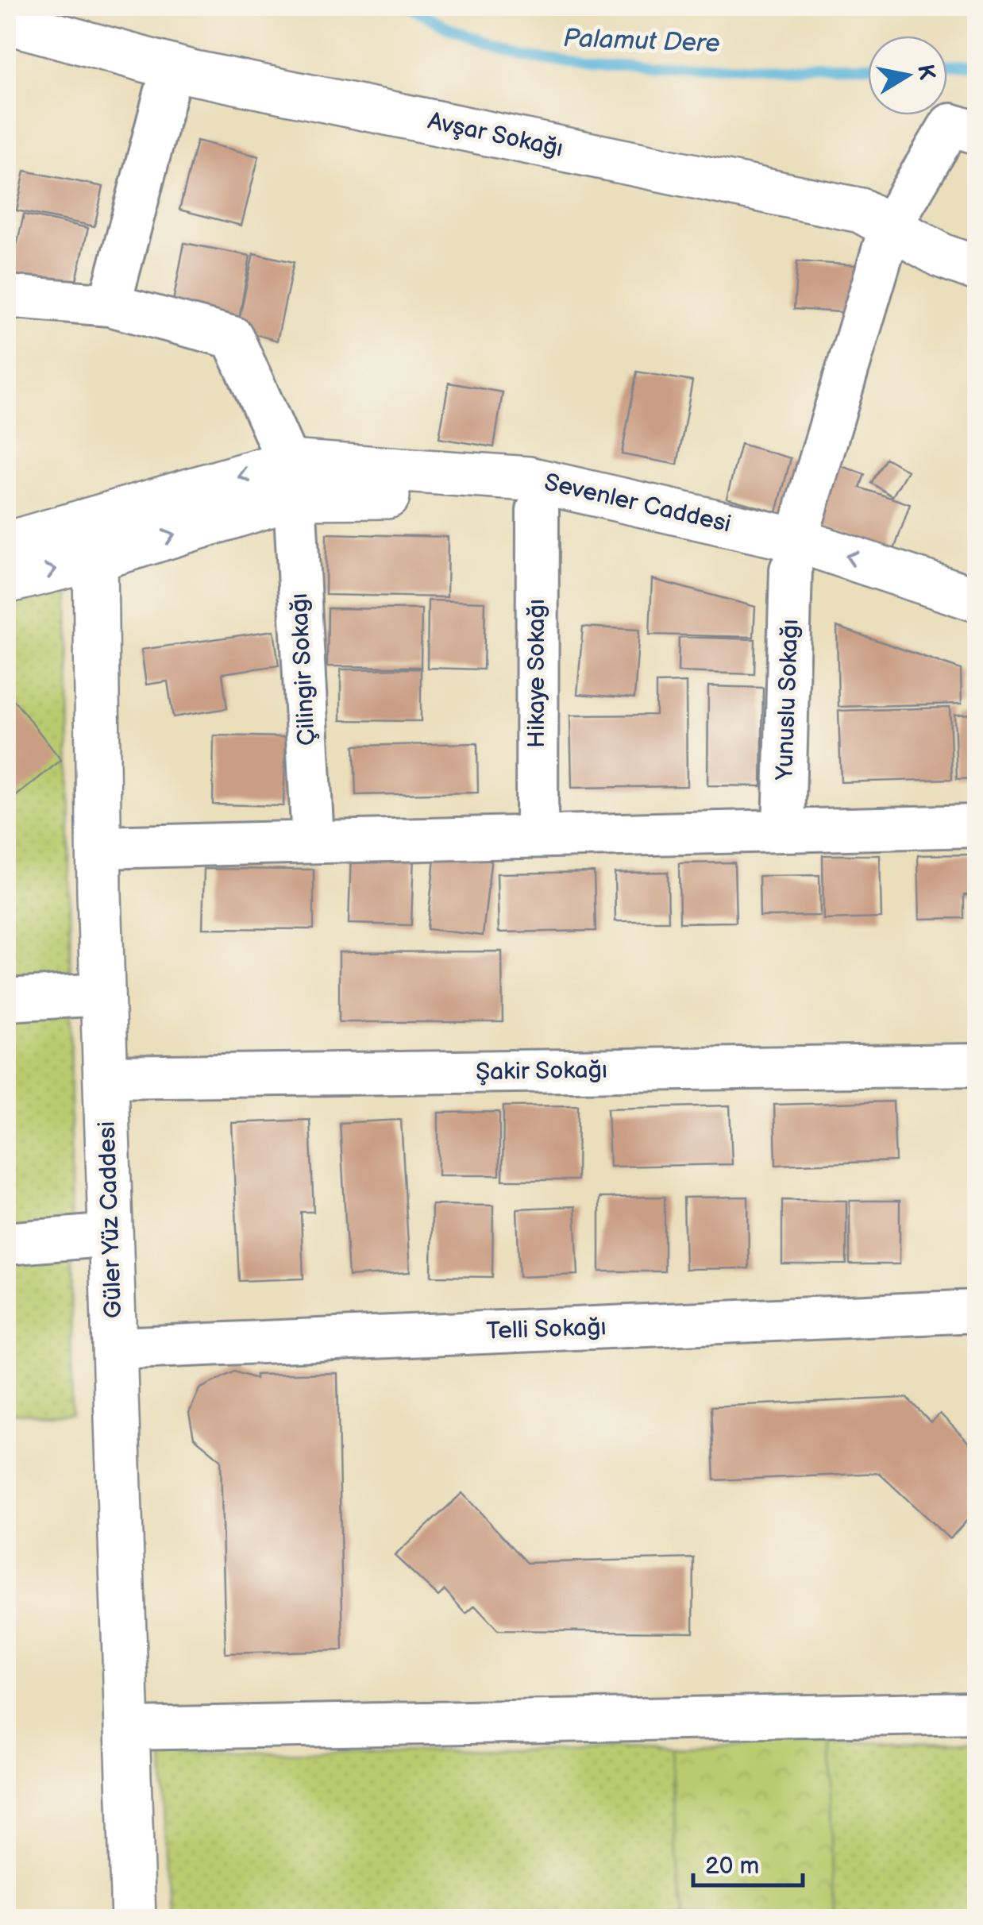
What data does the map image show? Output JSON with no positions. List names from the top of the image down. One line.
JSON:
{"streets":{"street":["Avşar Sokağı","Sevenler Caddesi","Çilingir Sokağı","Hikaye Sokağı","Yunuslu Sokağı","Şakir Sokağı","Güler Yüz Caddesi","Telli Sokağı"]},"crossings":[["Avşar Sokağı","Yunuslu Sokağı"],["Sevenler Caddesi","Çilingir Sokağı"],["Sevenler Caddesi","Hikaye Sokağı"],["Sevenler Caddesi","Yunuslu Sokağı"],["Sevenler Caddesi","Güler Yüz Caddesi"],["Şakir Sokağı","Güler Yüz Caddesi"],["Güler Yüz Caddesi","Telli Sokağı"]],"water":["Palamut Dere"],"scale_bar":"20 m","north":"right"}
